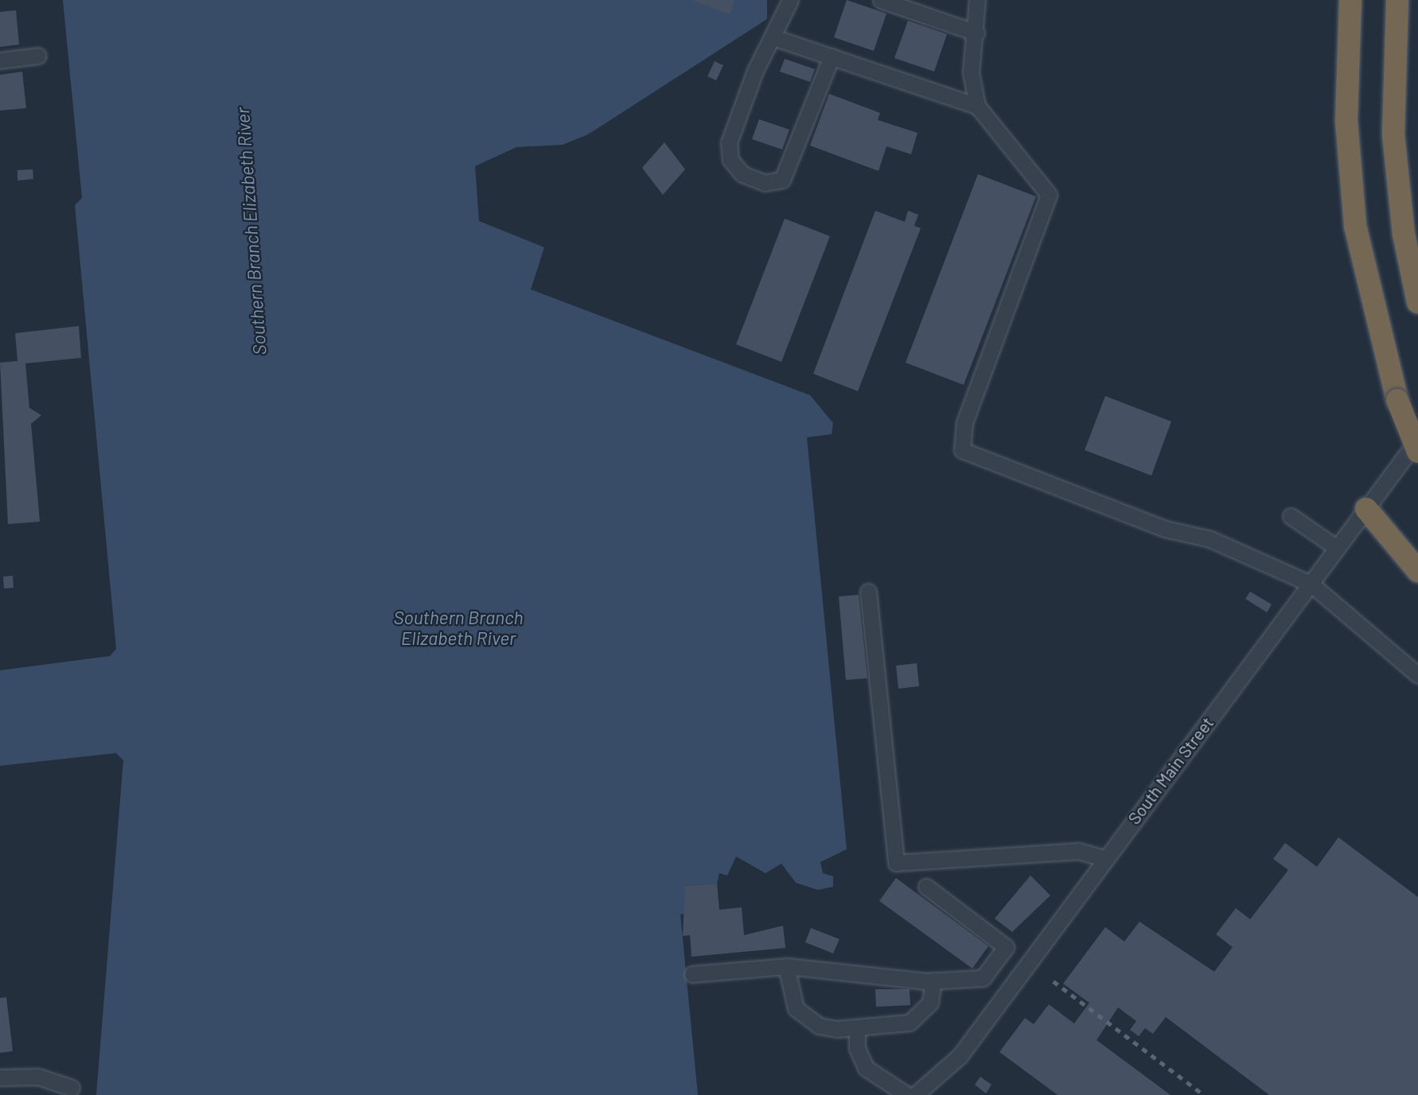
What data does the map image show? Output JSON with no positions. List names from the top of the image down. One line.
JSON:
{"streets":{"street":["South Main Street"]},"water":["Southern Branch Elizabeth River"]}
